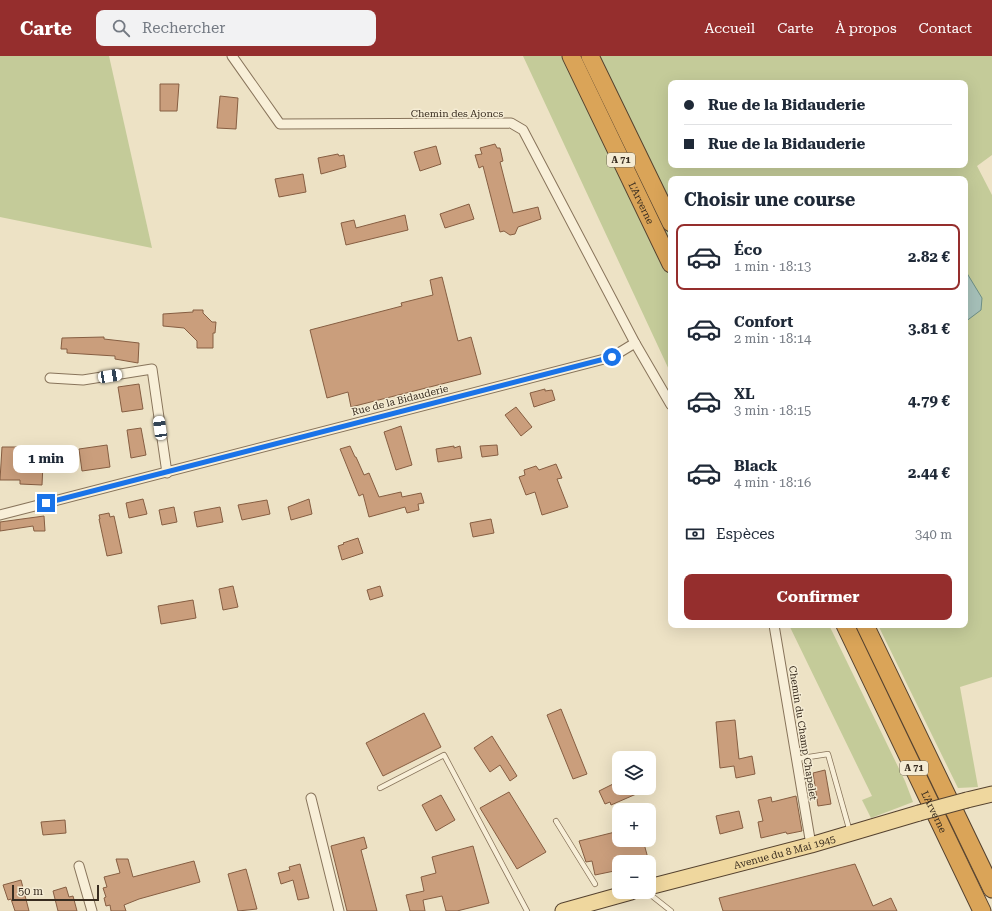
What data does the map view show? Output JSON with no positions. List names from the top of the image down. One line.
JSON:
{"streets":{"highway":["A 71","L'Arverne"],"main road":["Avenue du 8 Mai 1945"],"street":["Chemin des Ajoncs","Rue de la Bidauderie","Chemin du Champ Chapelet"]},"crossings":[["Chemin des Ajoncs","Rue de la Bidauderie"],["Chemin du Champ Chapelet","Avenue du 8 Mai 1945"]],"scale_bar":"50 m","page":{"header":"Carte","search":"Rechercher","nav":["Accueil","Carte","À propos","Contact"],"banner":["Rue de la Bidauderie","Rue de la Bidauderie"],"heading":"Choisir une course","list":[{"name":"Éco","note":"1 min · 18:13","value":"2.82 €"},{"name":"Confort","note":"2 min · 18:14","value":"3.81 €"},{"name":"XL","note":"3 min · 18:15","value":"4.79 €"},{"name":"Black","note":"4 min · 18:16","value":"2.44 €"}],"bubble":"1 min","pay":["Espèces","340 m"],"buttons":"Confirmer","map_buttons":["+","−"],"scale":"50 m"}}
